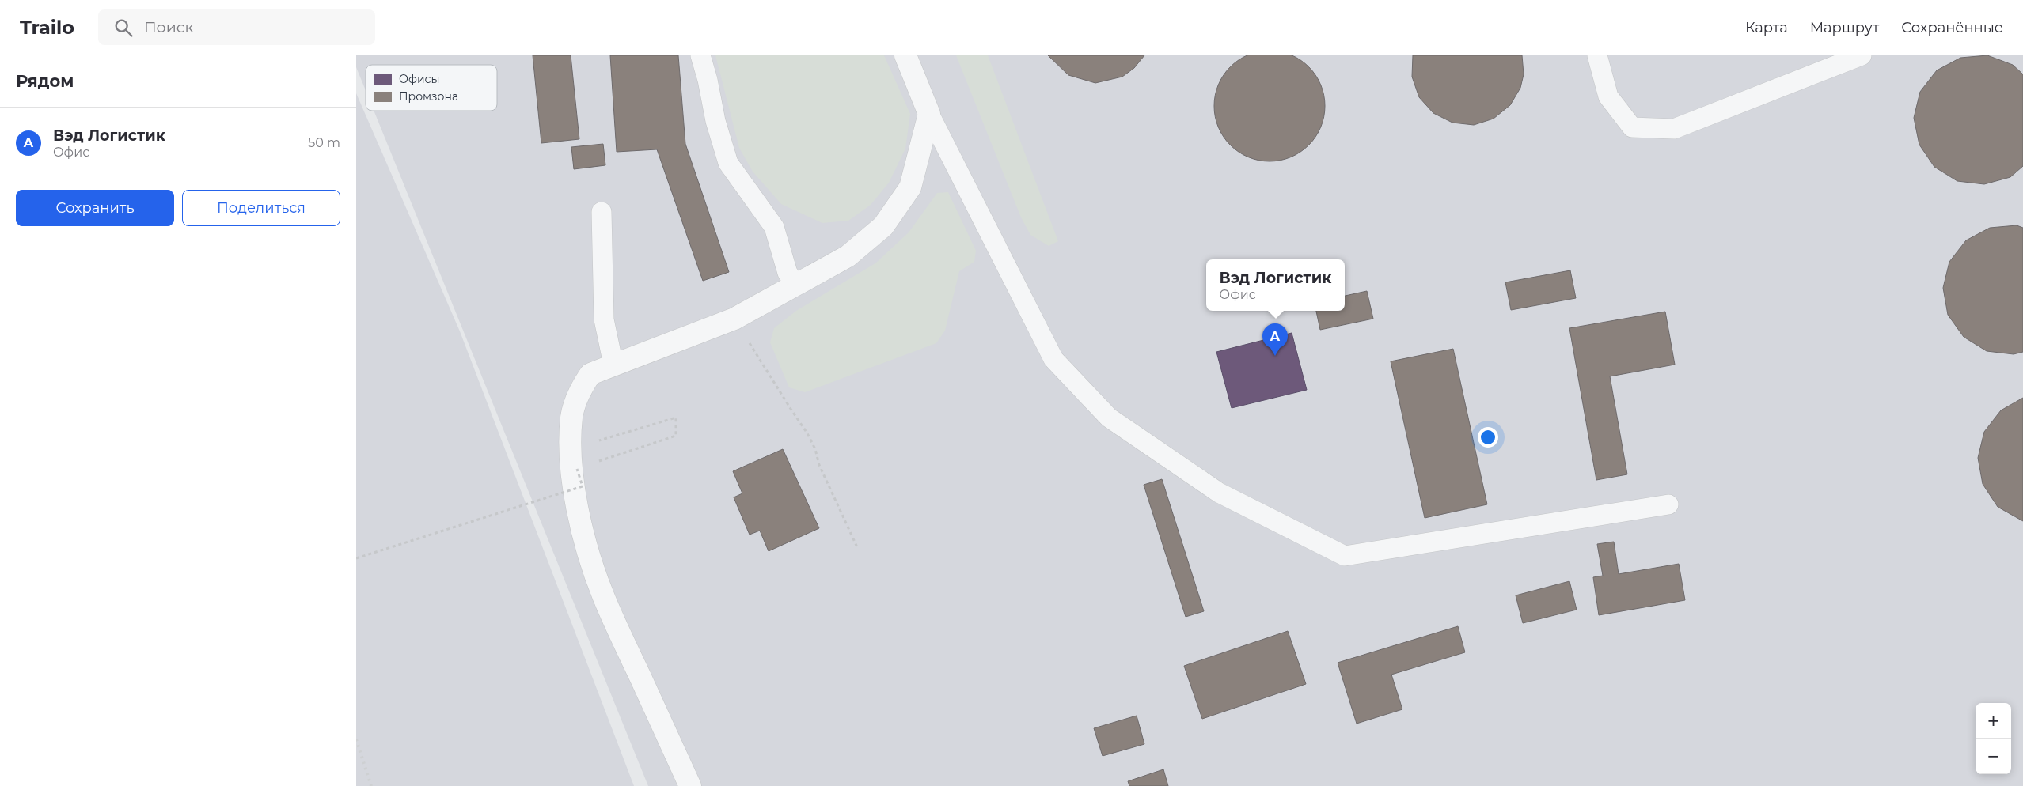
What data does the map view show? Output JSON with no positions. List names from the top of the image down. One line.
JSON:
{"legend":["Офисы","Промзона"],"page":{"header":"Trailo","search":"Поиск","nav":["Карта","Маршрут","Сохранённые"],"heading":"Рядом","list":[{"mark":"A","name":"Вэд Логистик","note":"Офис","value":"50 m"}],"buttons":["Сохранить","Поделиться"],"popup":["Вэд Логистик","Офис"],"pins":"A","map_buttons":["+","−"]}}
